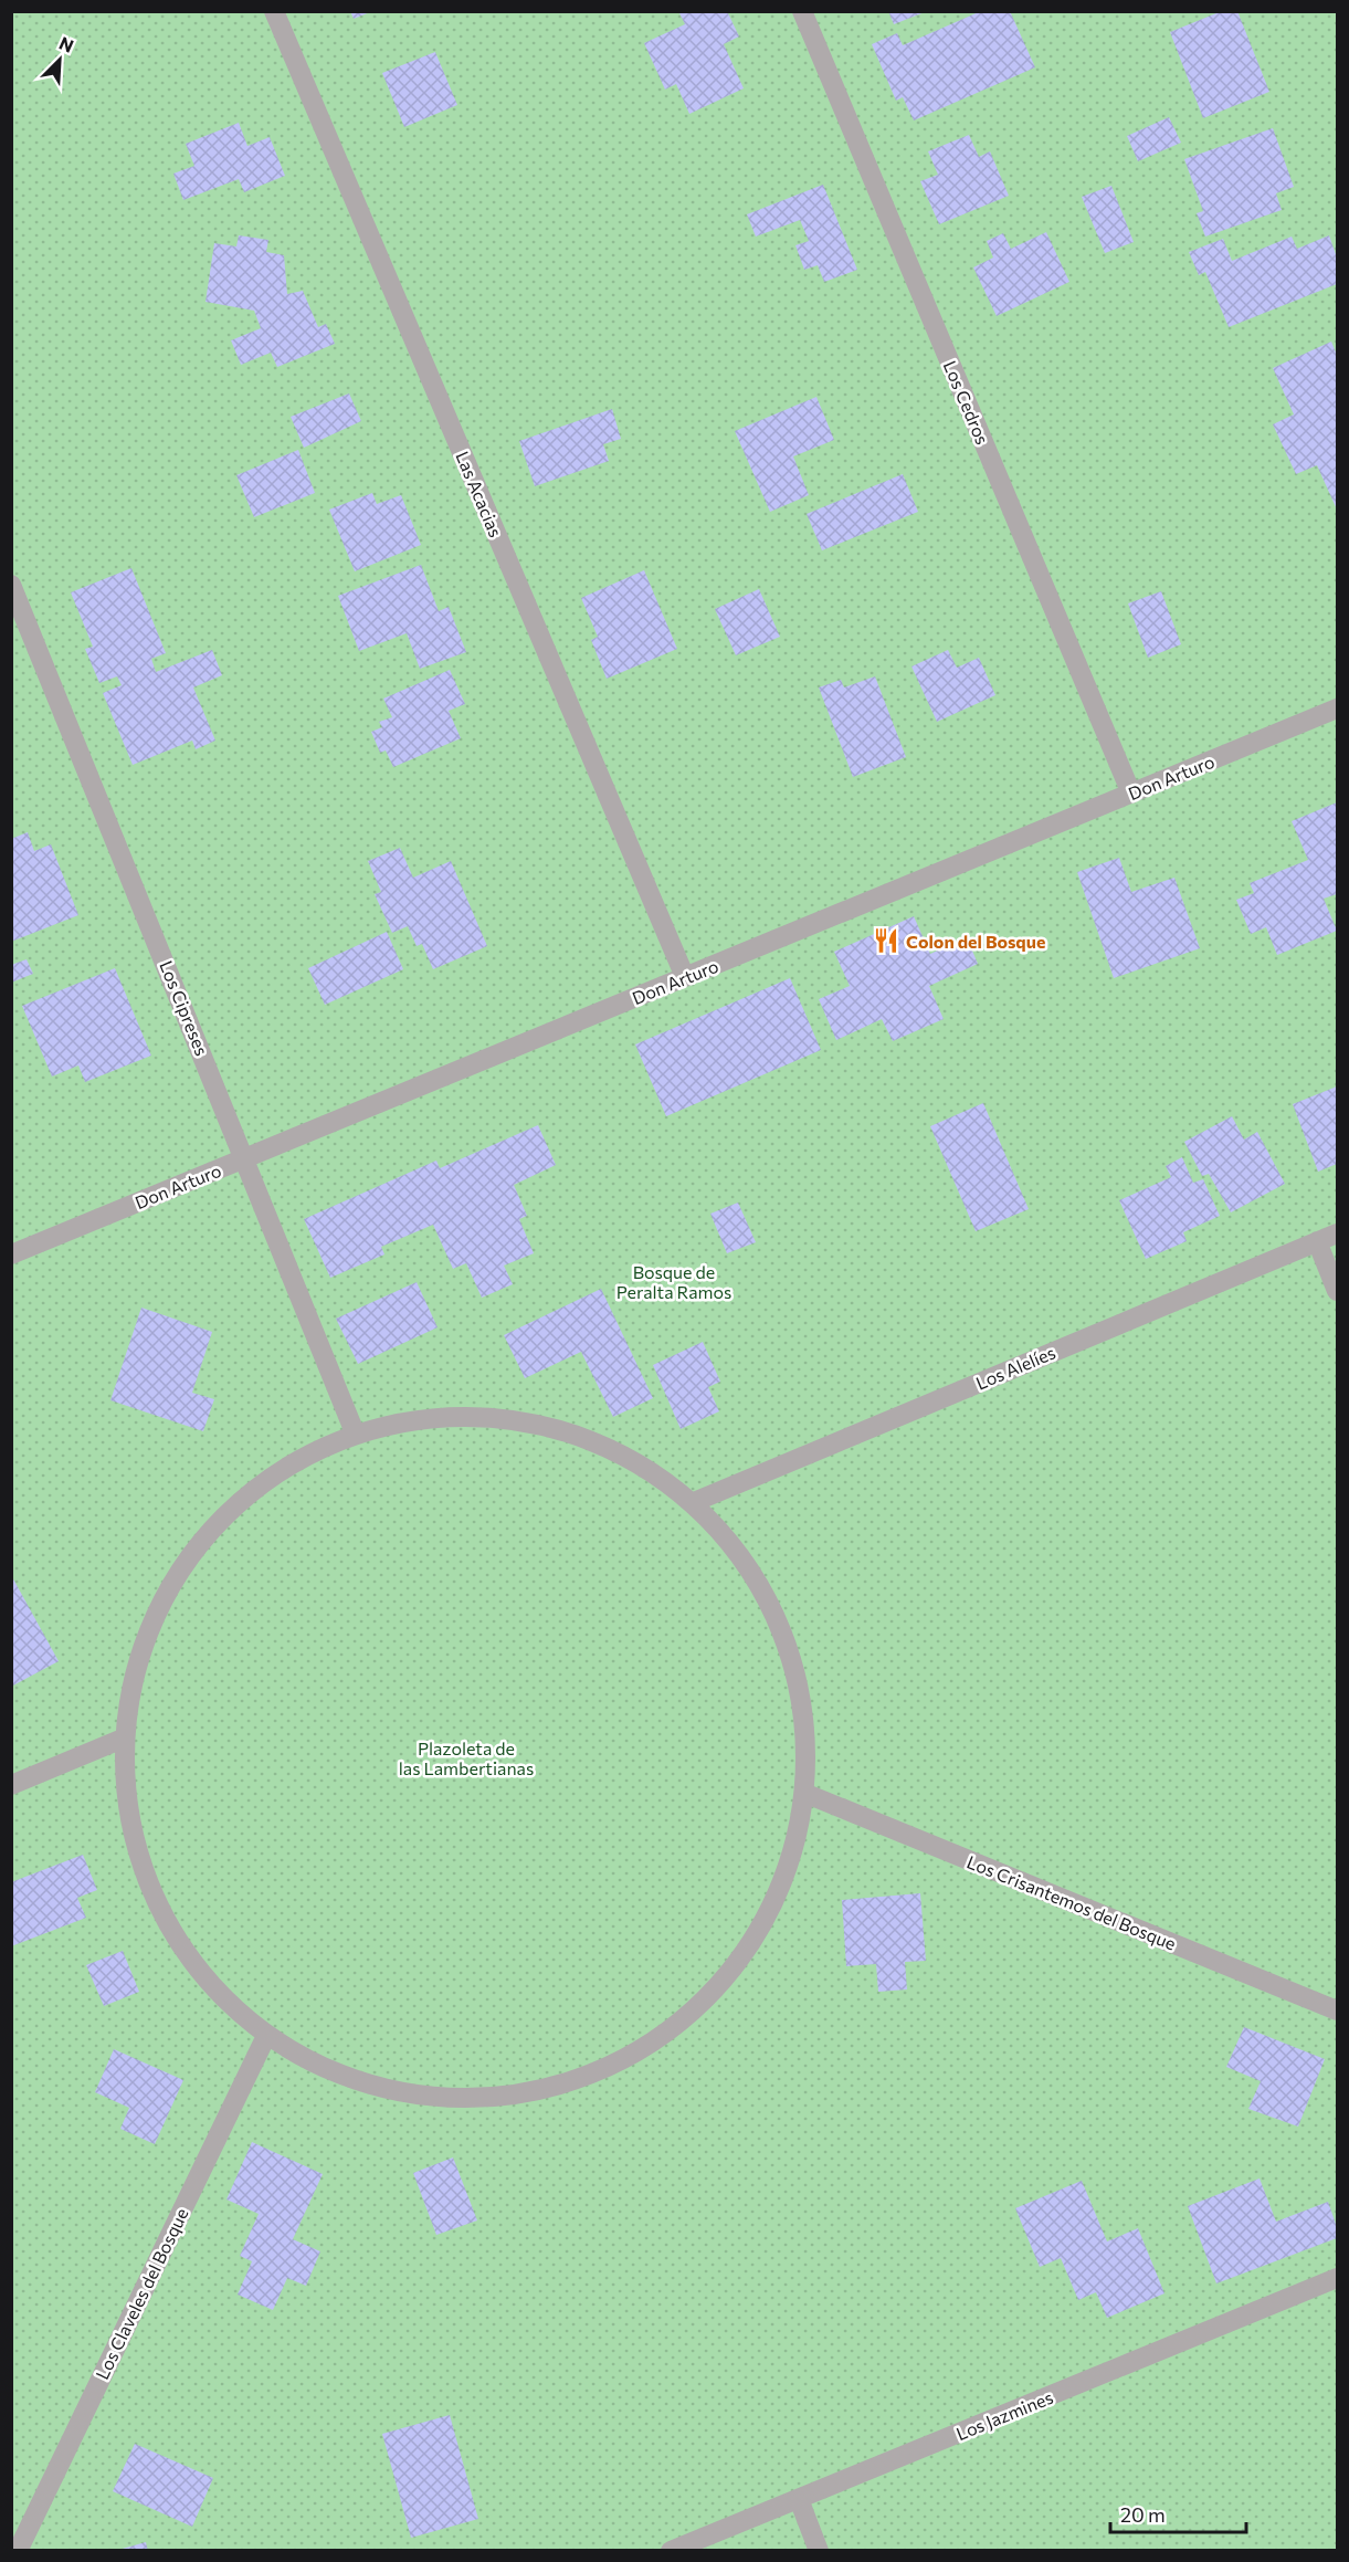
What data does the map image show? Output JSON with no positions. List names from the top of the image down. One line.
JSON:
{"streets":{"street":["Los Cedros","Las Acacias","Don Arturo","Los Cipreses","Los Alelíes","Los Crisantemos del Bosque","Los Claveles del Bosque","Los Jazmines"]},"crossings":[["Los Cedros","Don Arturo"],["Las Acacias","Don Arturo"],["Don Arturo","Los Cipreses"]],"parks":["Bosque de Peralta Ramos","Plazoleta de las Lambertianas"],"places":{"restaurant":["Colon del Bosque"]},"scale_bar":"20 m","north":"top right"}
